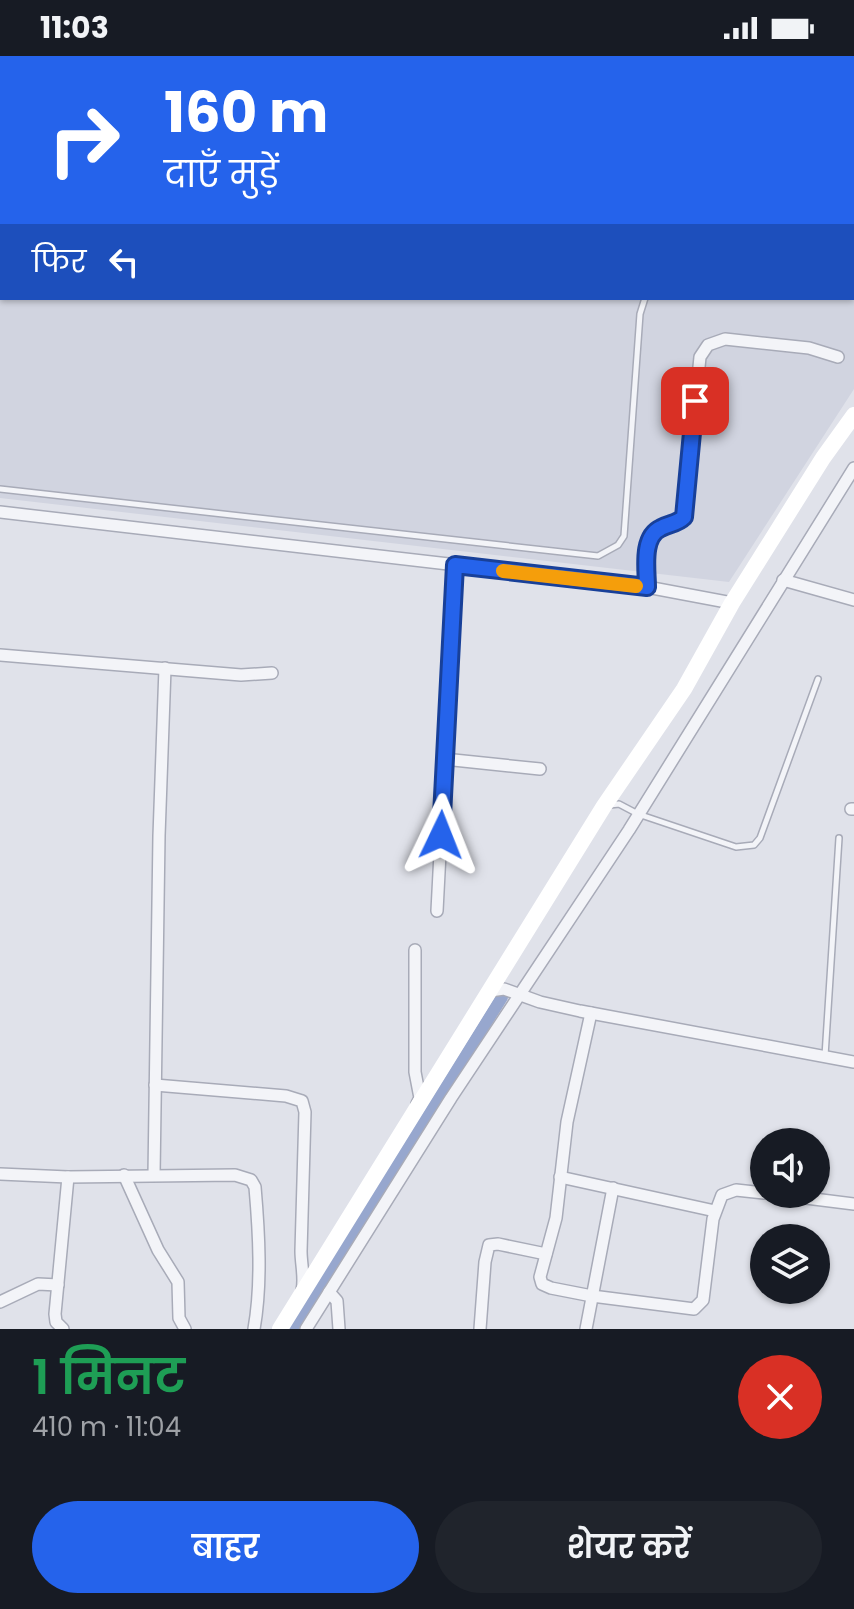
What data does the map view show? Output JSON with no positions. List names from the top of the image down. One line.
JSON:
{"page":{"status":"11:03","turn":["160 m","दाएँ मुड़ें"],"then":"फिर","heading":["1 मिनट","410 m · 11:04"],"buttons":["बाहर","शेयर करें"]}}
